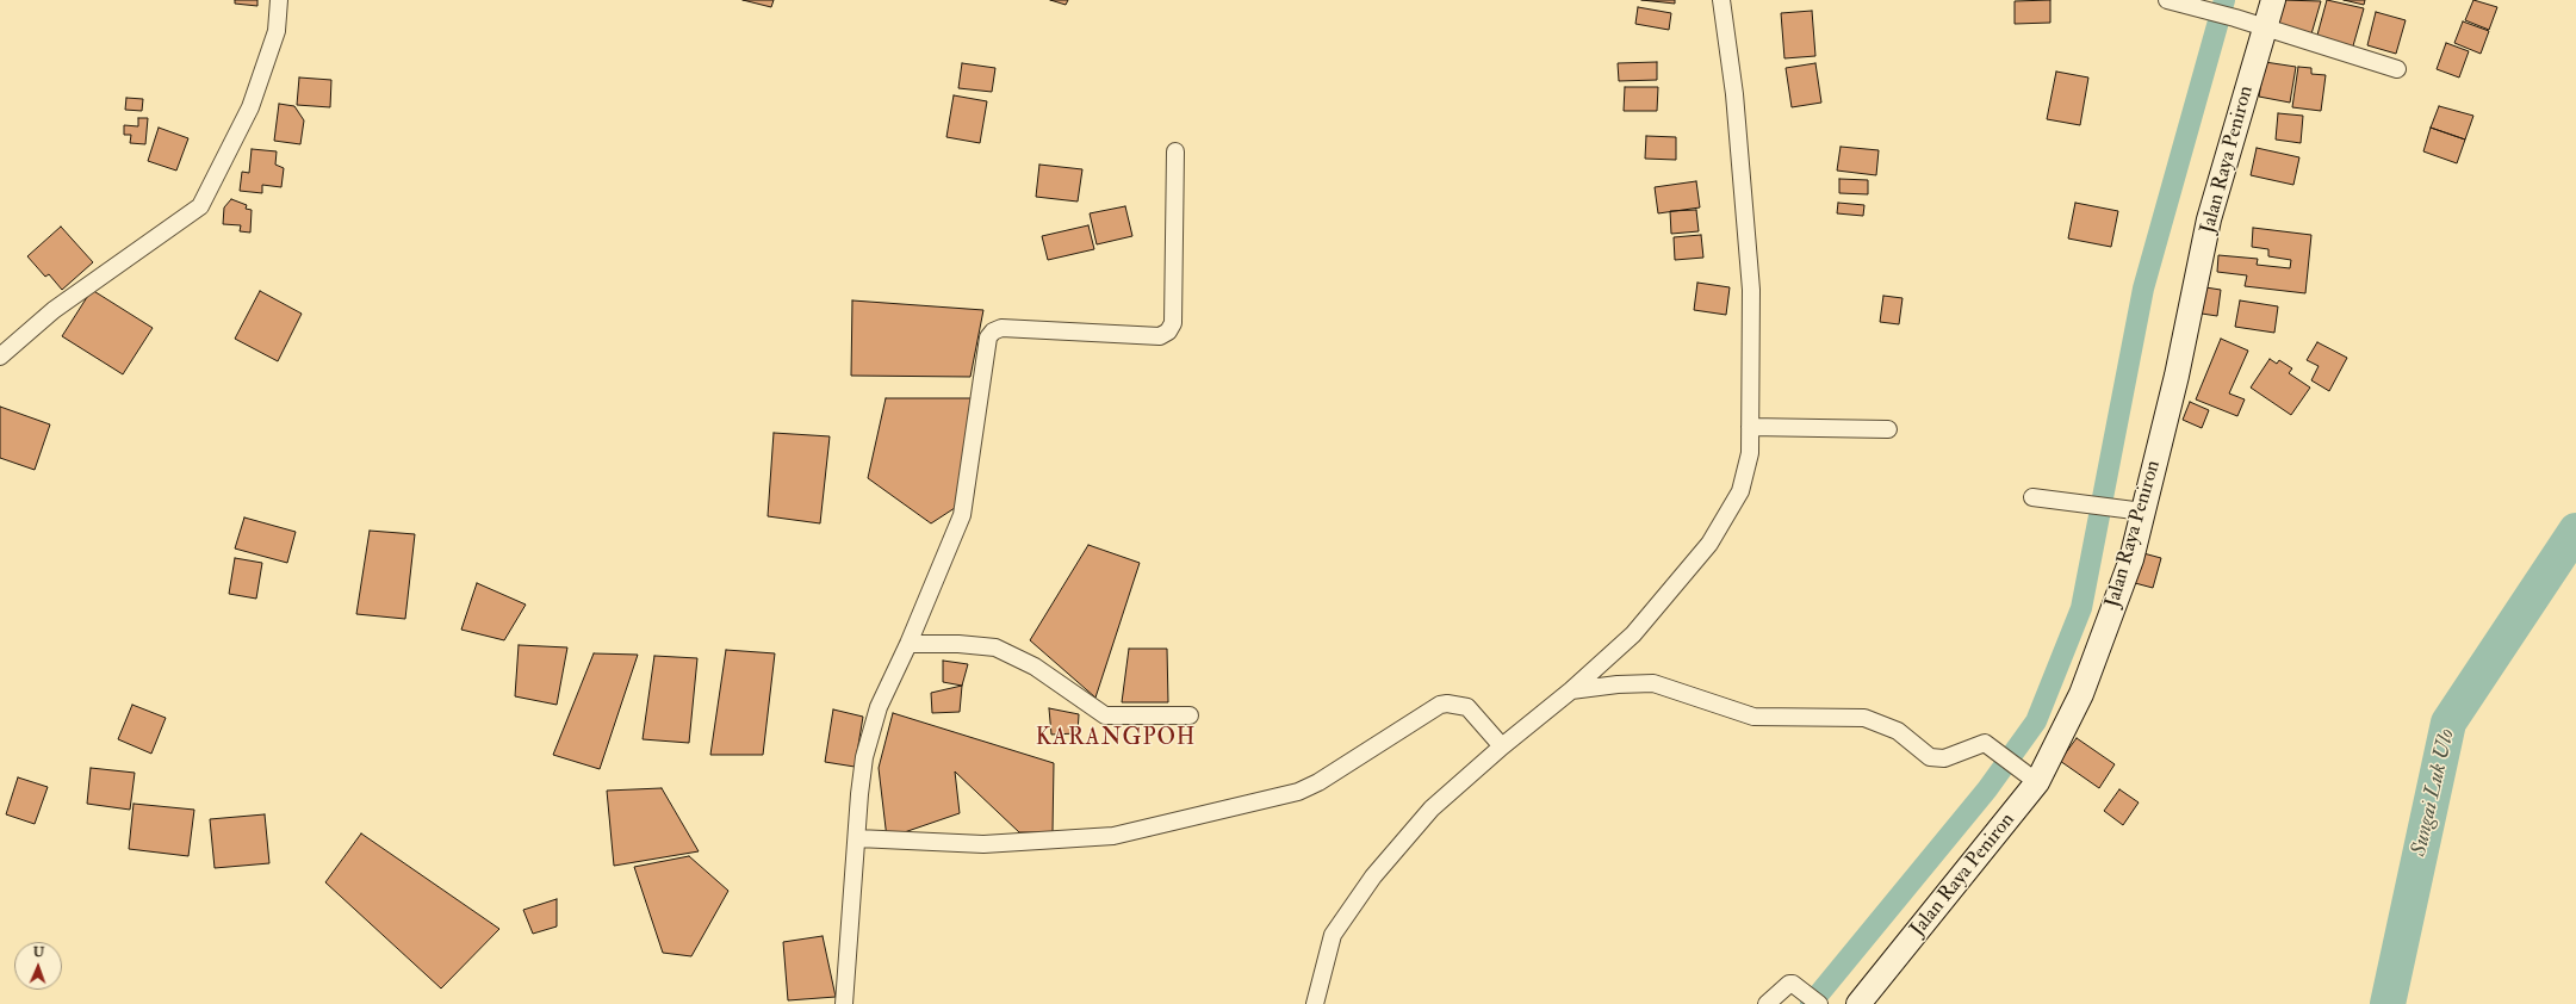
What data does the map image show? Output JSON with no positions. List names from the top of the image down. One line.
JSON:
{"streets":{"main road":["Jalan Raya Peniron"]},"districts":["KARANGPOH"],"water":["Sungai Luk Ulo"],"north":"top"}
